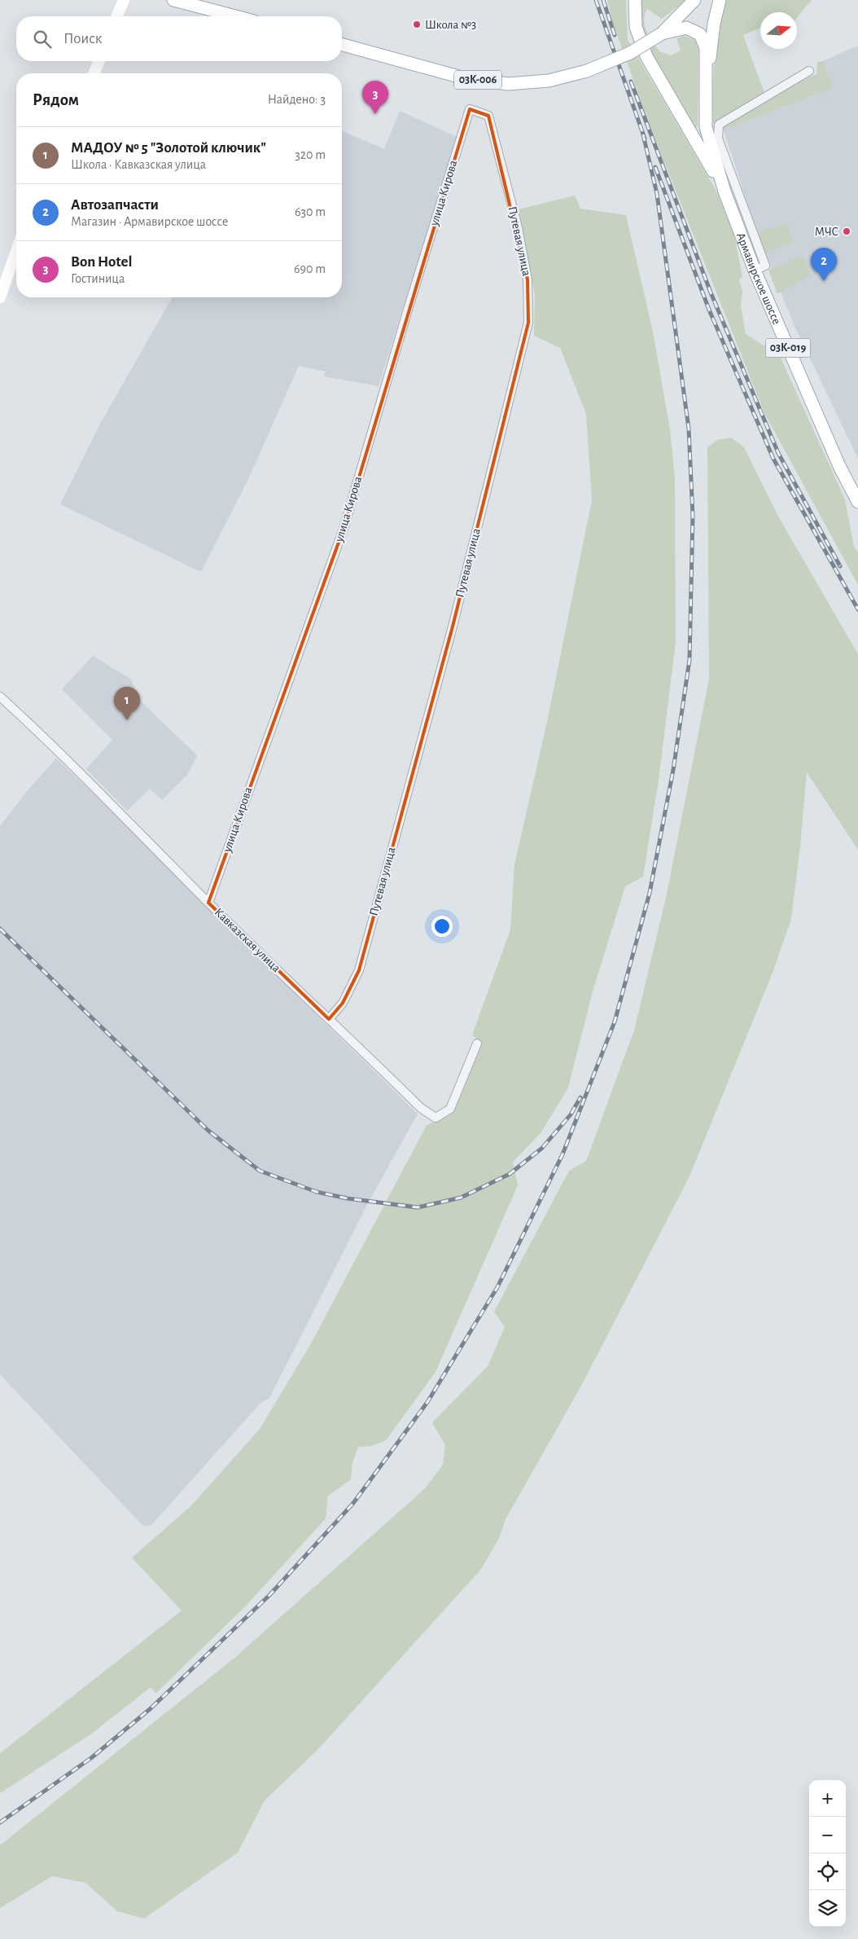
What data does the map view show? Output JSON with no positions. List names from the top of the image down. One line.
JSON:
{"streets":{"main road":["03К-006","Армавирское шоссе","03К-019"],"street":["улица Кирова","Путевая улица","Кавказская улица"]},"crossings":[["улица Кирова","Путевая улица"],["улица Кирова","Кавказская улица"],["Путевая улица","Кавказская улица"],["Армавирское шоссе","03К-019"]],"places":["Школа №3","МЧС"],"north":"right","page":{"search":"Поиск","heading":["Рядом","Найдено: 3"],"pins":["3","2","1"],"list":[{"mark":"1","name":"МАДОУ № 5 \"Золотой ключик\"","note":"Школа · Кавказская улица","value":"320 m"},{"mark":"2","name":"Автозапчасти","note":"Магазин · Армавирское шоссе","value":"630 m"},{"mark":"3","name":"Bon Hotel","note":"Гостиница","value":"690 m"}],"map_buttons":["+","−"]}}
